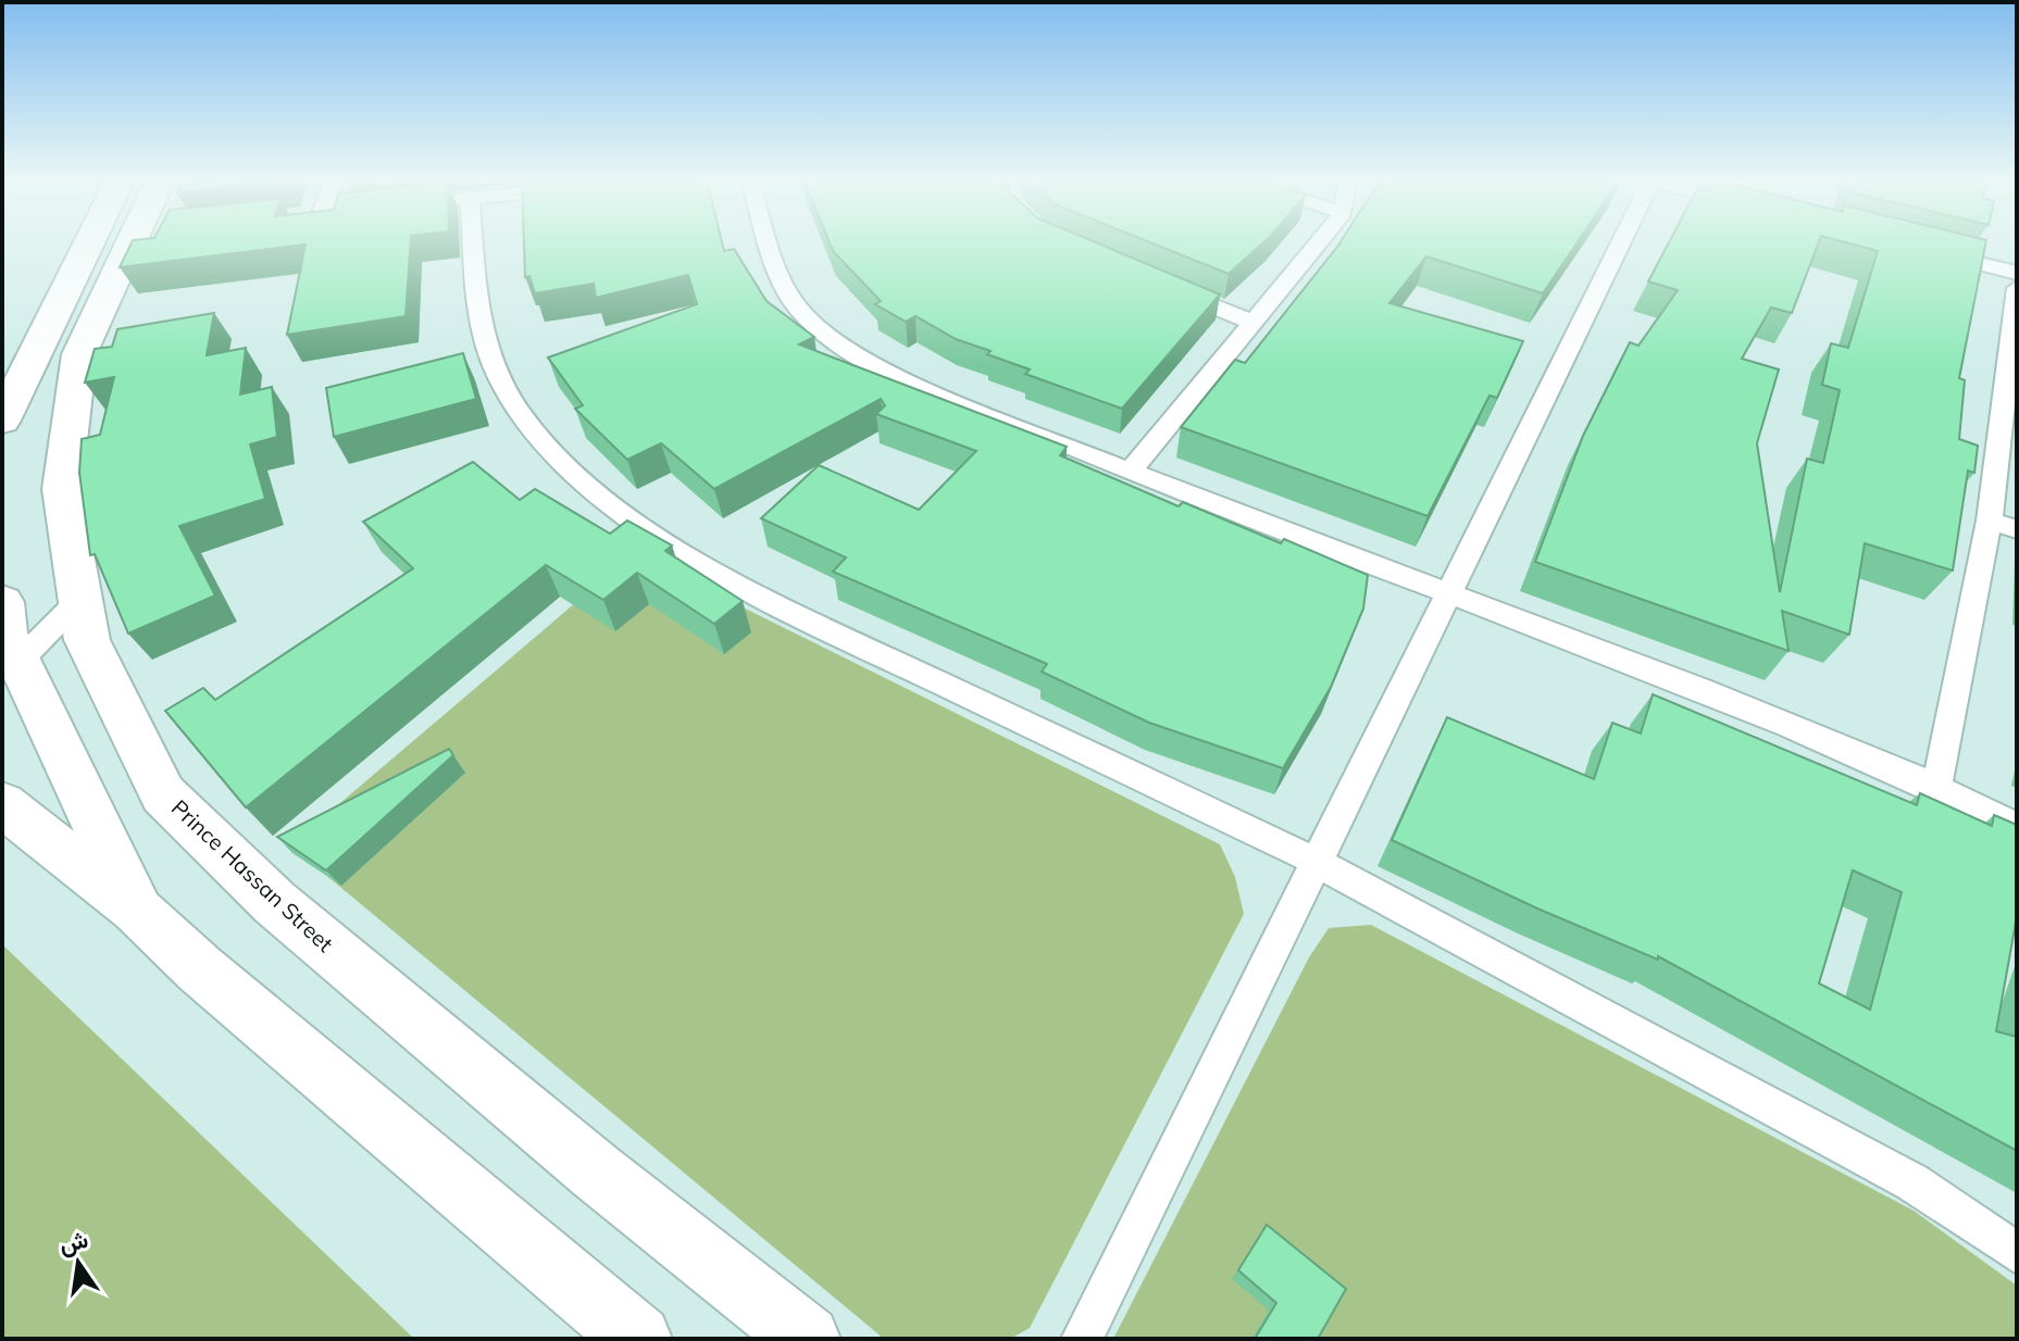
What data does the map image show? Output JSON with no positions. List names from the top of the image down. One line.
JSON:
{"streets":{"main road":["Prince Hassan Street"]},"north":"top"}
